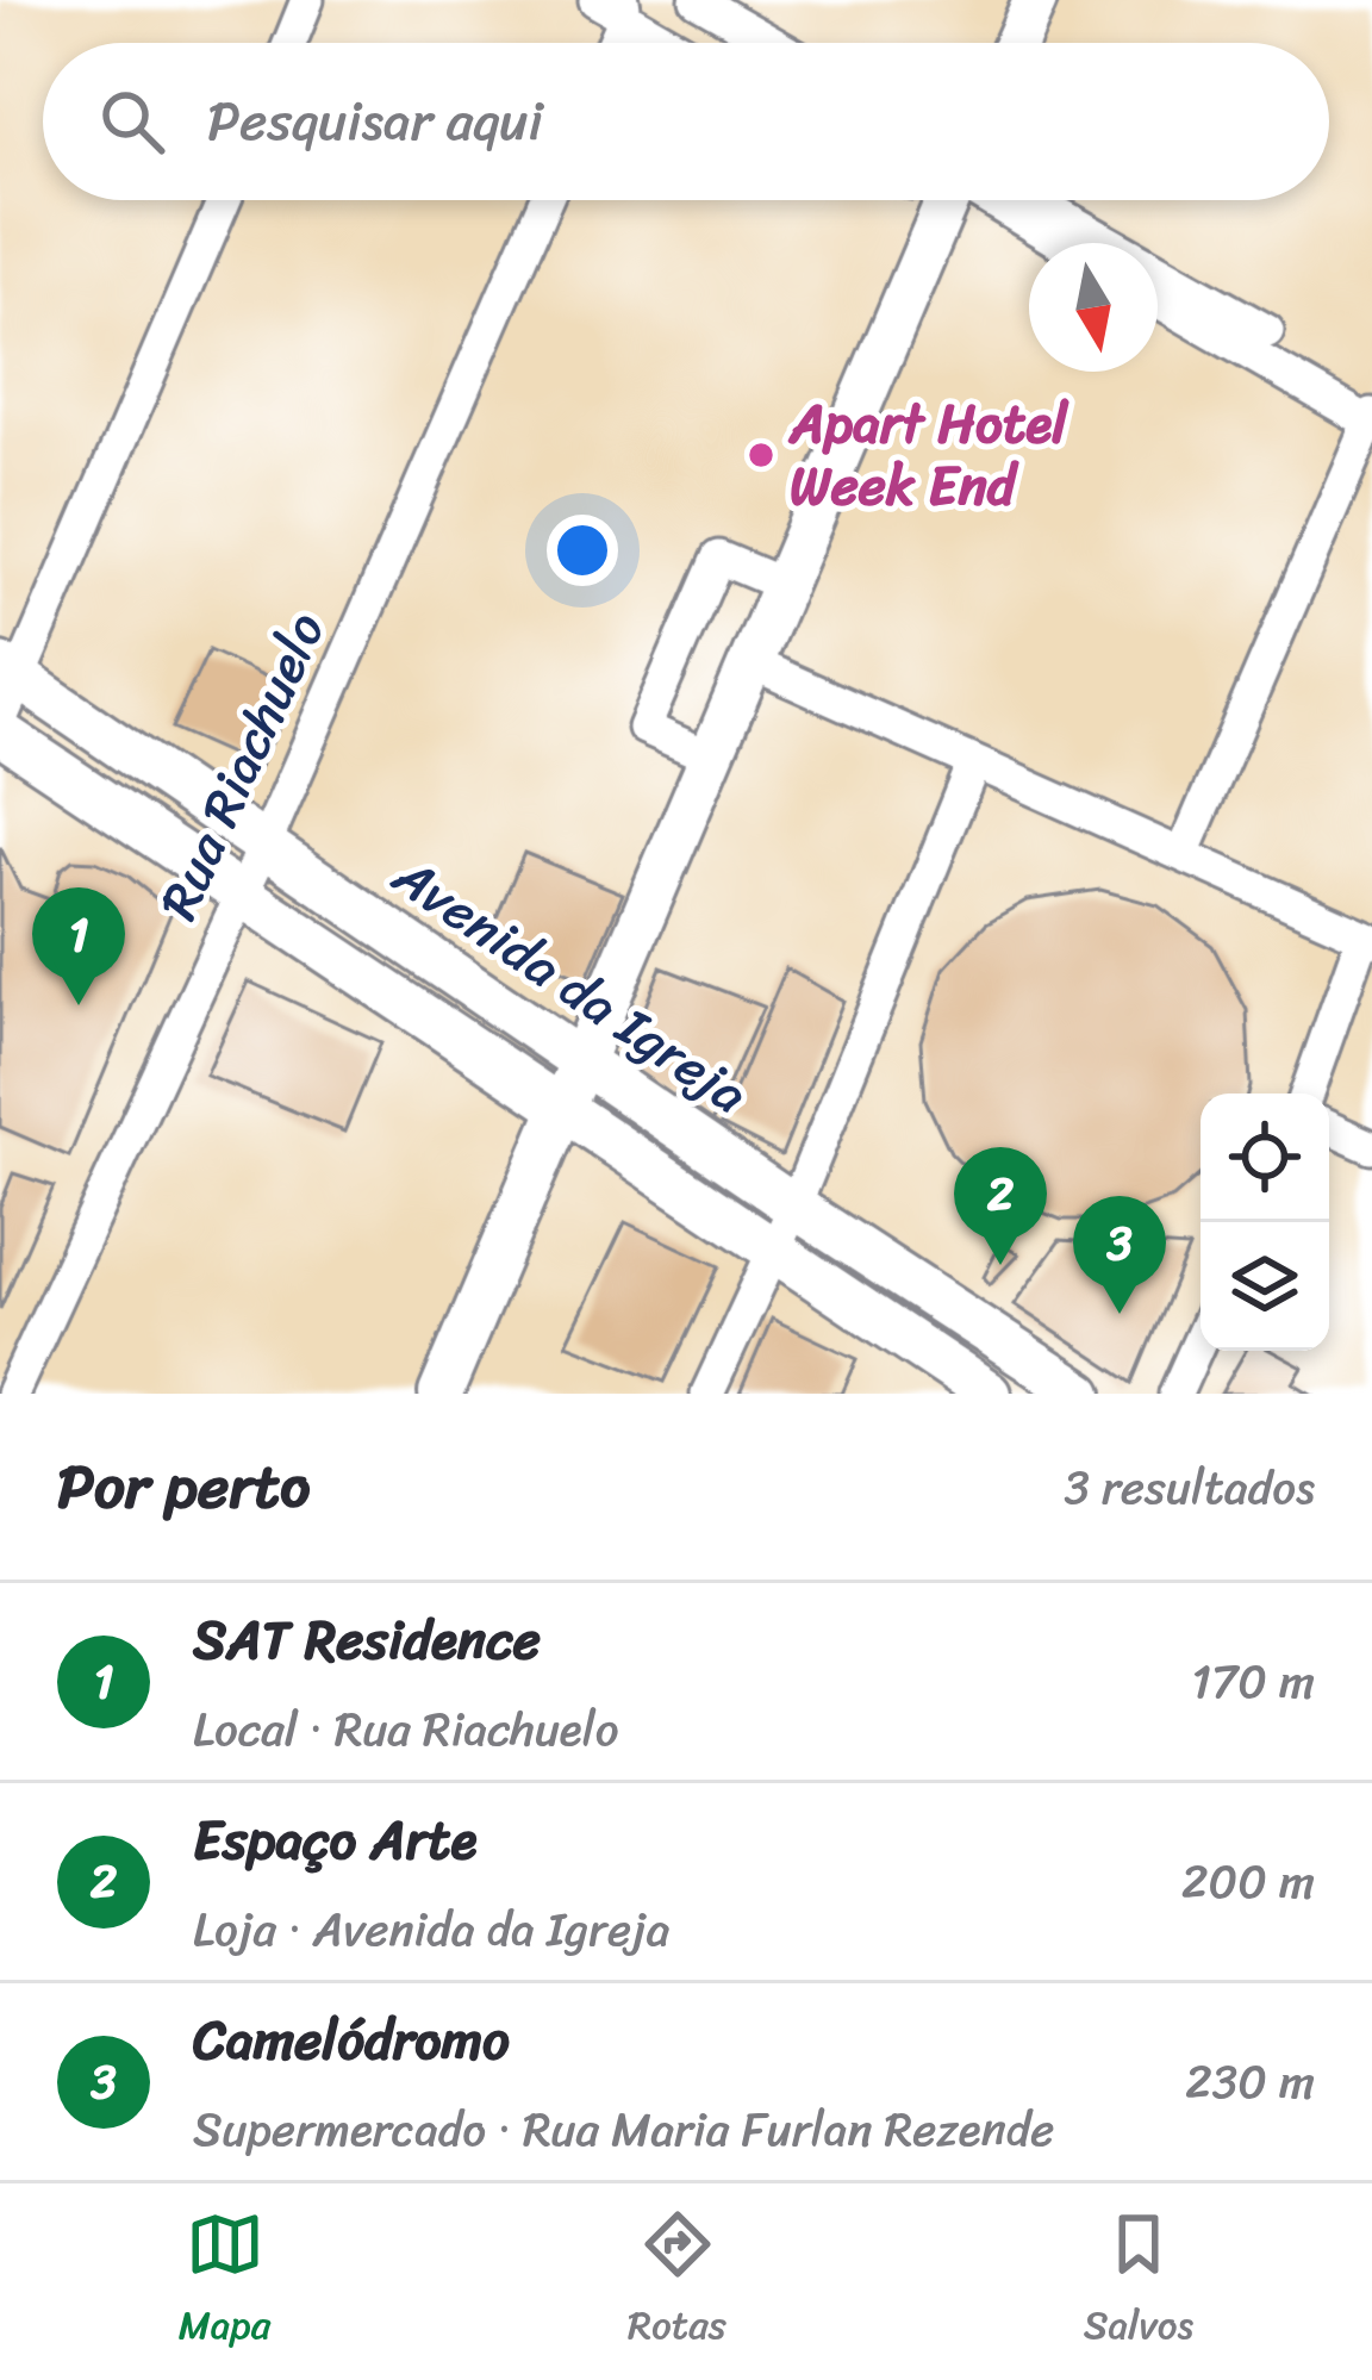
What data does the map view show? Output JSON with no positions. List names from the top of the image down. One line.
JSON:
{"streets":{"main road":["Avenida da Igreja"],"street":["Rua Riachuelo"]},"crossings":[["Rua Riachuelo","Avenida da Igreja"]],"places":["Apart Hotel Week End"],"north":"bottom","page":{"search":"Pesquisar aqui","pins":["1","2","3"],"heading":["Por perto","3 resultados"],"list":[{"mark":"1","name":"SAT Residence","note":"Local · Rua Riachuelo","value":"170 m"},{"mark":"2","name":"Espaço Arte","note":"Loja · Avenida da Igreja","value":"200 m"},{"mark":"3","name":"Camelódromo","note":"Supermercado · Rua Maria Furlan Rezende","value":"230 m"}],"nav":["Mapa","Rotas","Salvos"]}}
